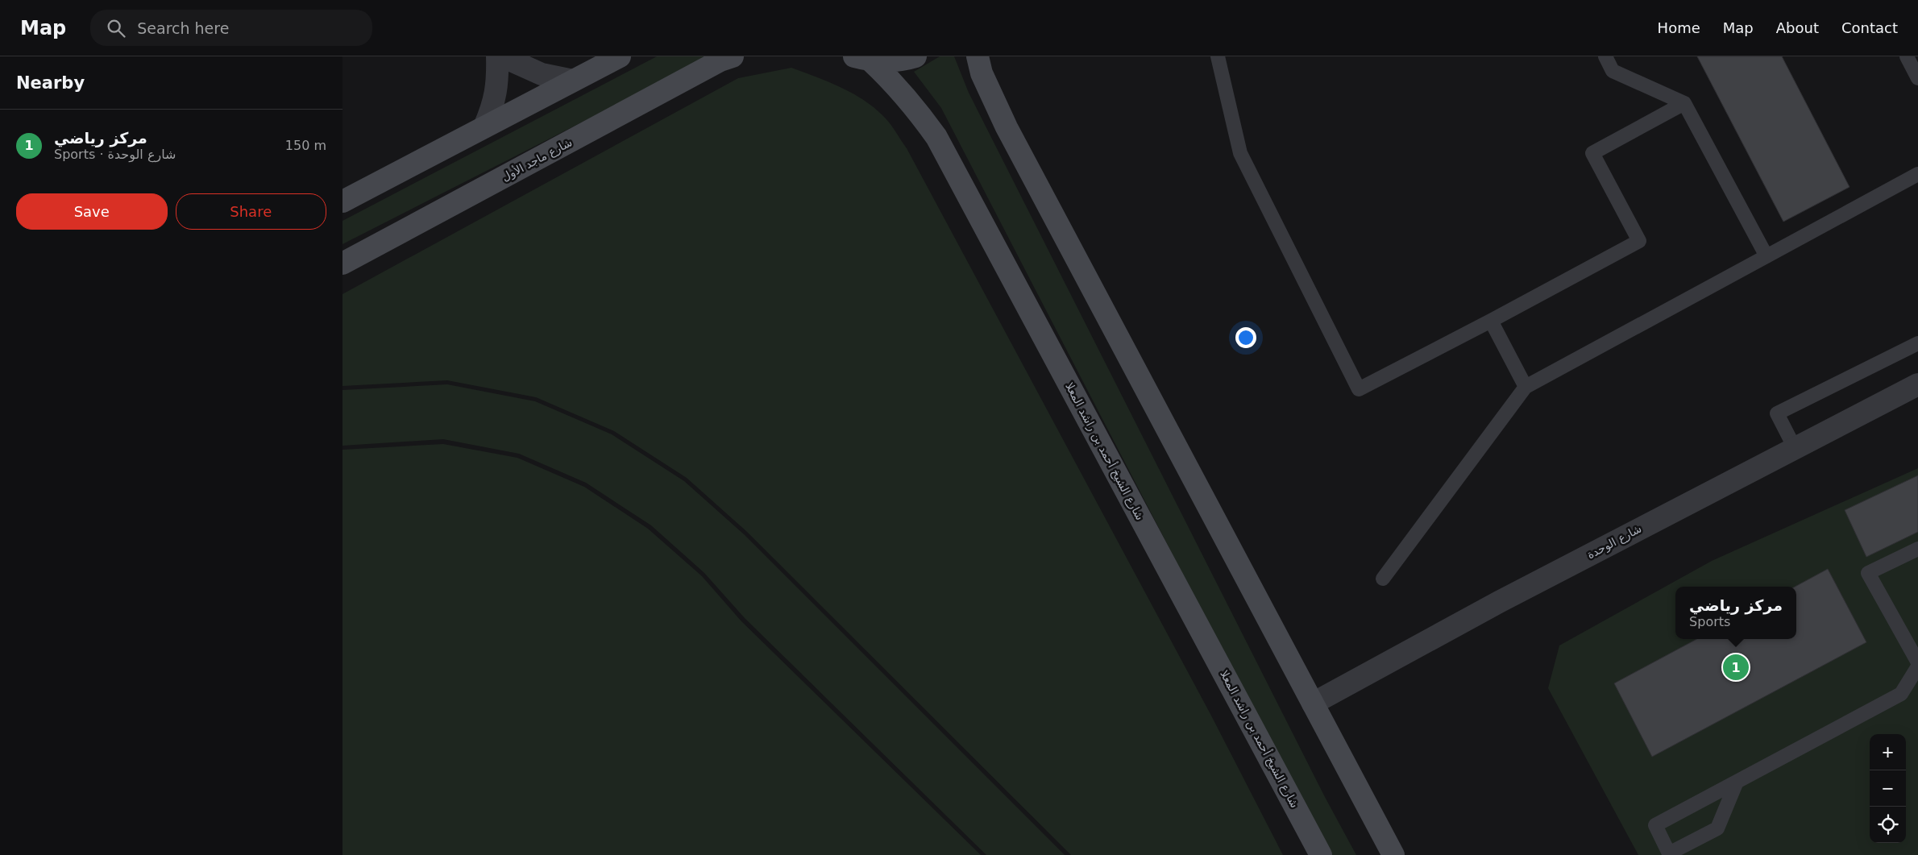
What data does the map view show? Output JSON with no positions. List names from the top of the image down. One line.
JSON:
{"streets":{"street":["شارع ماجد الأول","شارع الشيخ أحمد بن راشد المعلا","شارع الوحدة"]},"page":{"header":"Map","search":"Search here","nav":["Home","Map","About","Contact"],"heading":"Nearby","list":[{"mark":"1","name":"مركز رياضي","note":"Sports · شارع الوحدة","value":"150 m"}],"buttons":["Save","Share"],"popup":["مركز رياضي","Sports"],"pins":"1","map_buttons":["+","−"]}}
